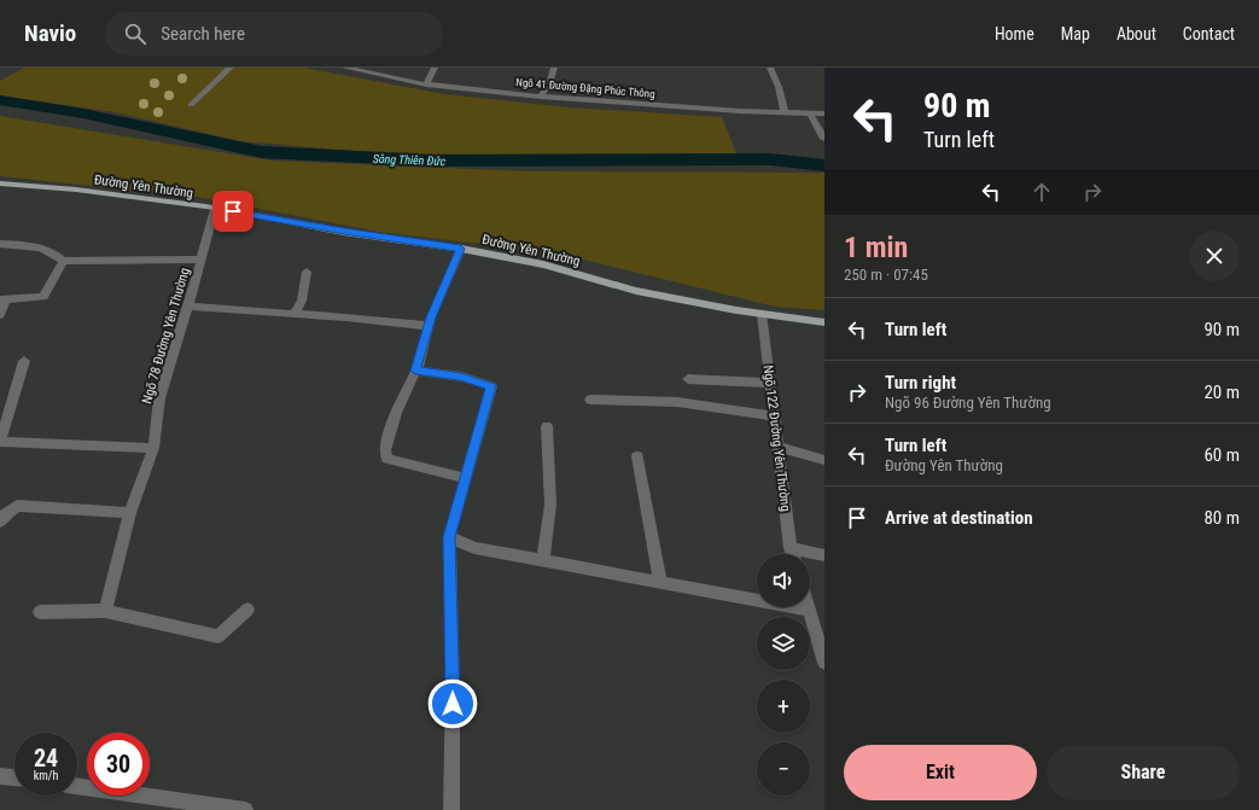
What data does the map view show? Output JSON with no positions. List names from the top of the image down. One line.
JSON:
{"streets":{"main road":["Đường Yên Thường"],"street":["Ngõ 41 Đường Đặng Phúc Thông","Ngõ 78 Đường Yên Thường","Ngõ 122 Đường Yên Thường"]},"crossings":[["Đường Yên Thường","Ngõ 78 Đường Yên Thường"],["Đường Yên Thường","Ngõ 122 Đường Yên Thường"]],"water":["Sông Thiên Đức"],"page":{"header":"Navio","search":"Search here","nav":["Home","Map","About","Contact"],"turn":["90 m","Turn left"],"heading":["1 min","250 m · 07:45"],"list":[{"name":"Turn left","value":"90 m"},{"name":"Turn right","note":"Ngõ 96 Đường Yên Thường","value":"20 m"},{"name":"Turn left","note":"Đường Yên Thường","value":"60 m"},{"name":"Arrive at destination","value":"80 m"}],"map_buttons":["+","−"],"speed":"24 km/h","limit":"30","buttons":["Exit","Share"]}}
